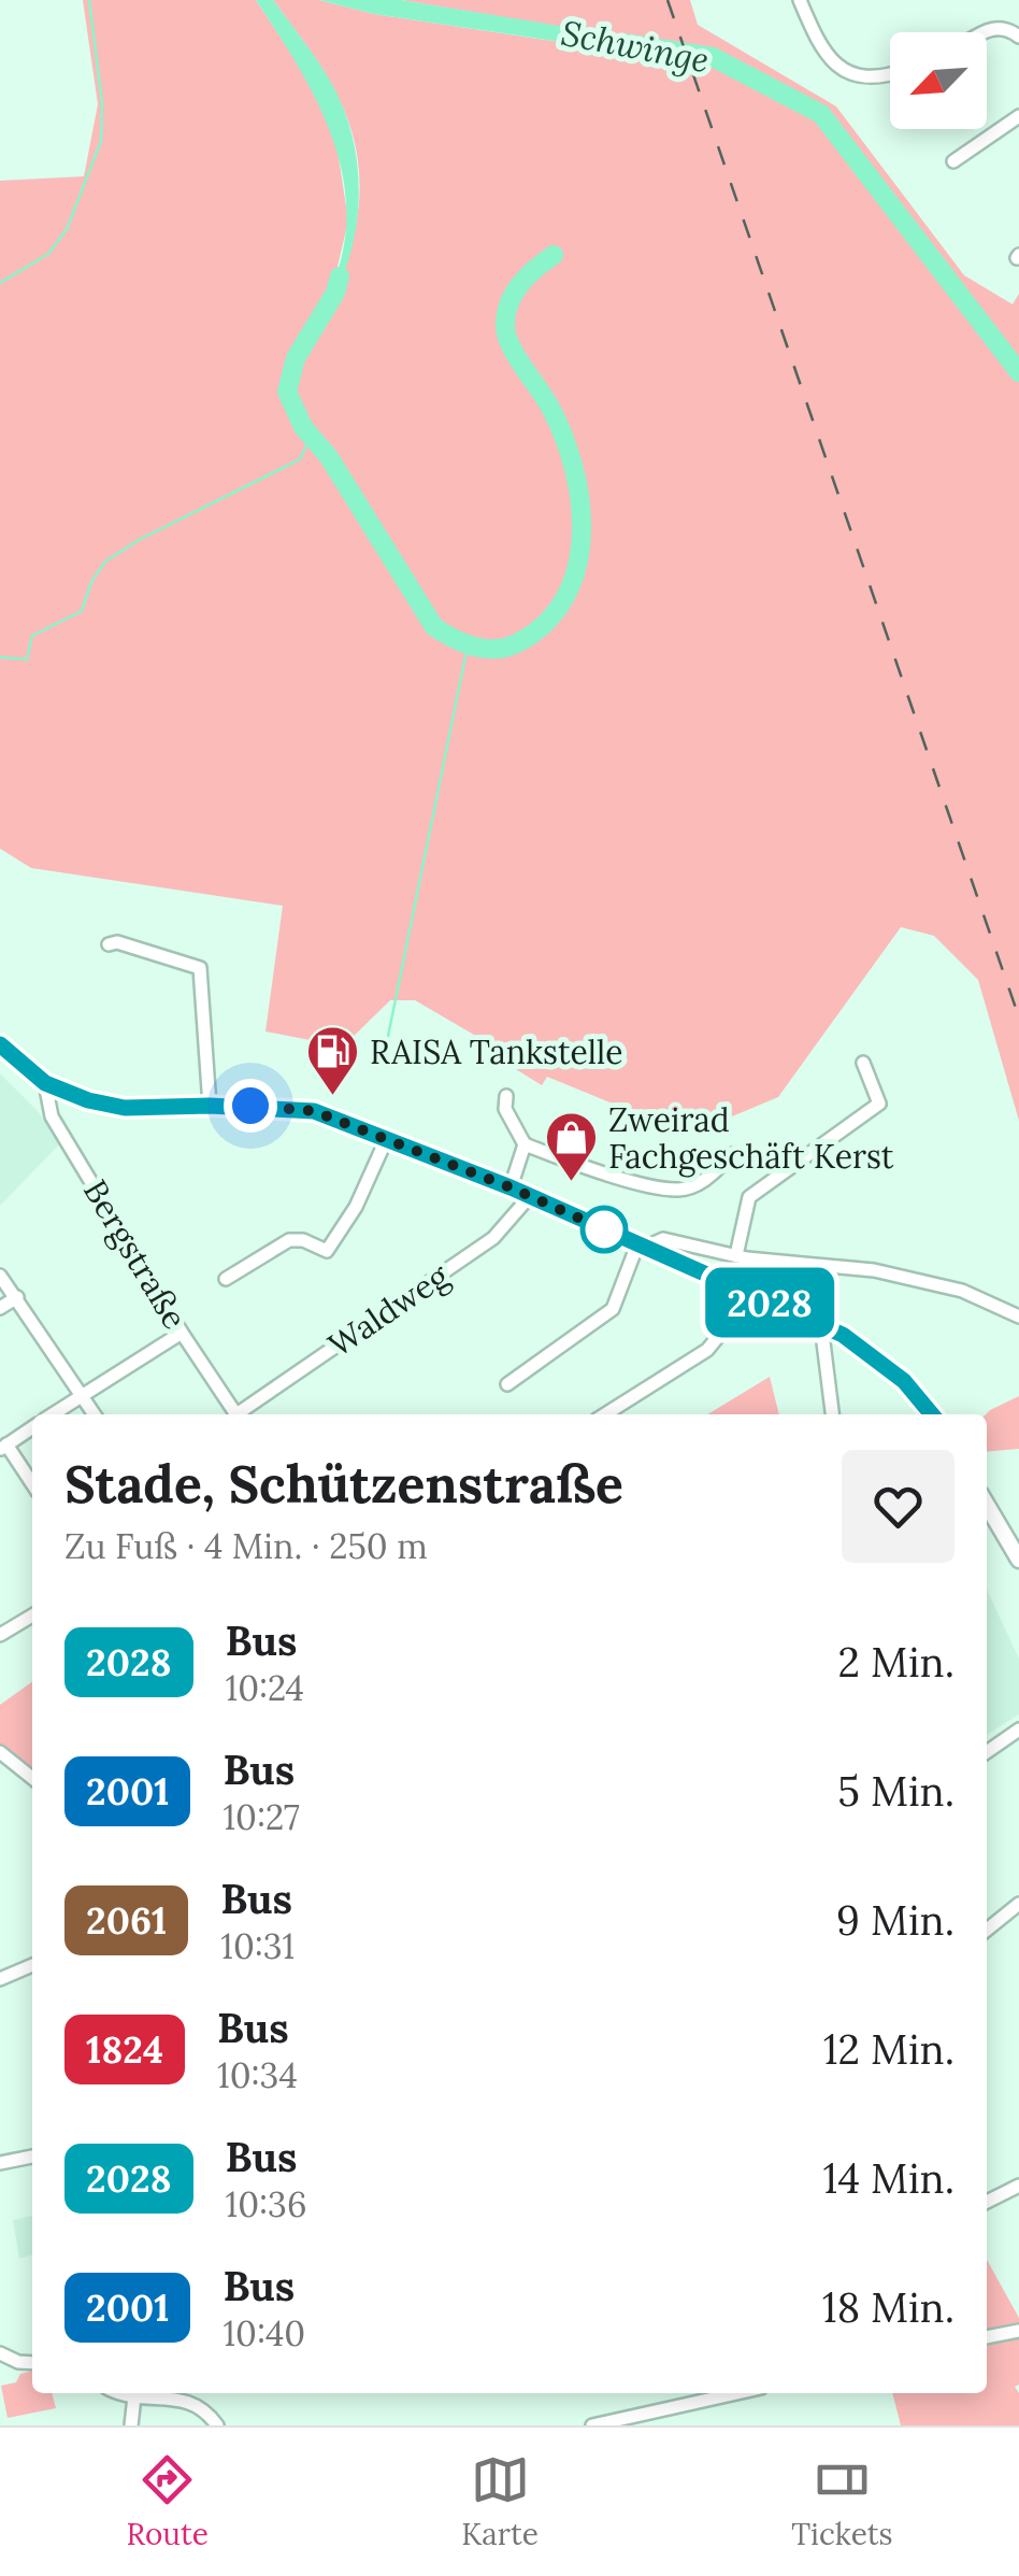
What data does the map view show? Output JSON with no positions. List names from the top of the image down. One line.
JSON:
{"streets":{"street":["Bergstraße","Waldweg"]},"water":["Schwinge"],"places":{"fuel station":["RAISA Tankstelle"],"shop":["Zweirad Fachgeschäft Kerst"]},"lines":["bus line 2028"],"north":"bottom left","page":{"on_map":"2028","heading":["Stade, Schützenstraße","Zu Fuß · 4 Min. · 250 m"],"list":[{"mark":"2028","name":"Bus","note":"10:24","value":"2 Min."},{"mark":"2001","name":"Bus","note":"10:27","value":"5 Min."},{"mark":"2061","name":"Bus","note":"10:31","value":"9 Min."},{"mark":"1824","name":"Bus","note":"10:34","value":"12 Min."},{"mark":"2028","name":"Bus","note":"10:36","value":"14 Min."},{"mark":"2001","name":"Bus","note":"10:40","value":"18 Min."}],"tabs":["Route","Karte","Tickets"]}}
